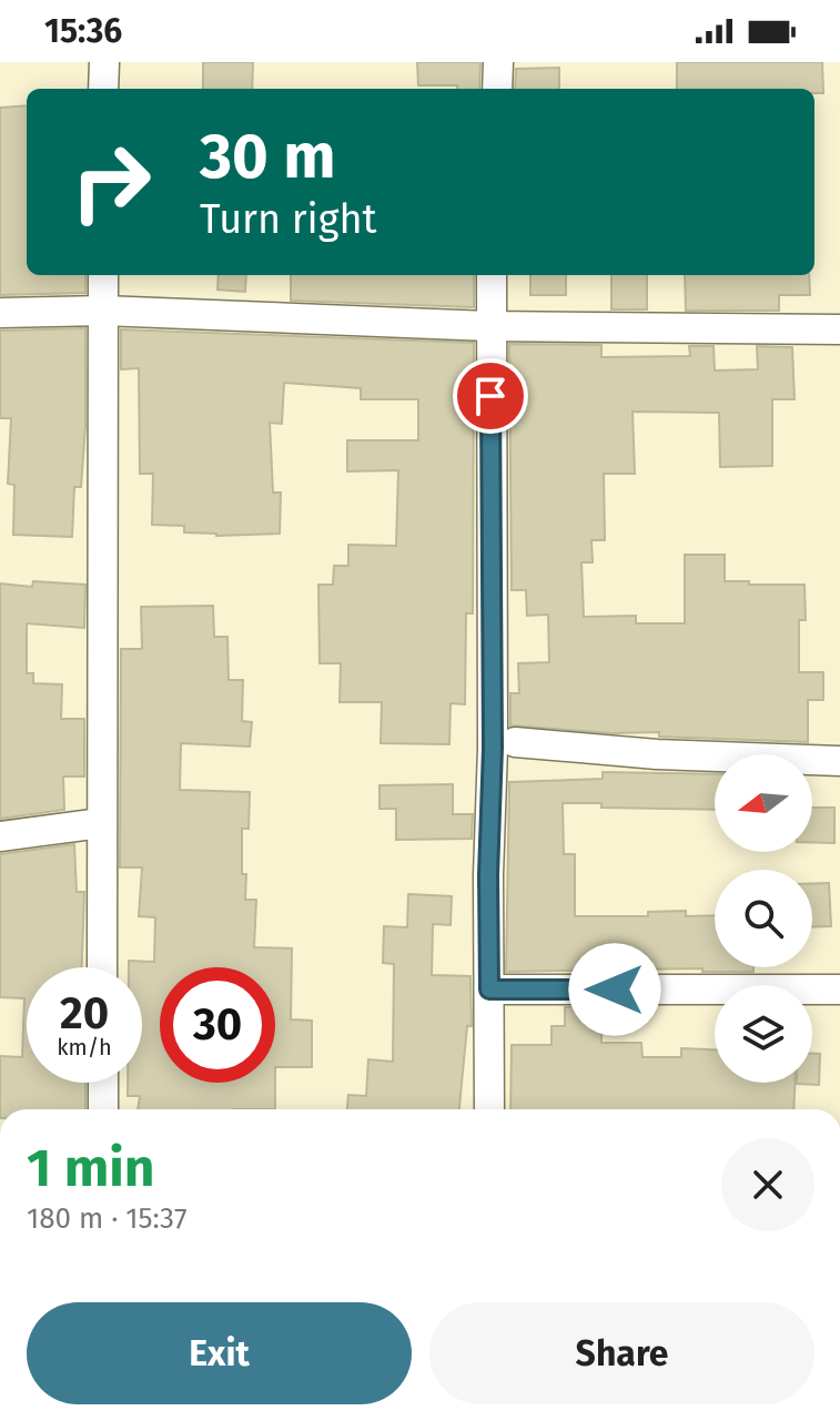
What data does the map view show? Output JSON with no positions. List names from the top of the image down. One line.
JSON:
{"north":"left","page":{"status":"15:36","turn":["30 m","Turn right"],"speed":"20 km/h","limit":"30","heading":["1 min","180 m · 15:37"],"buttons":["Exit","Share"]}}
